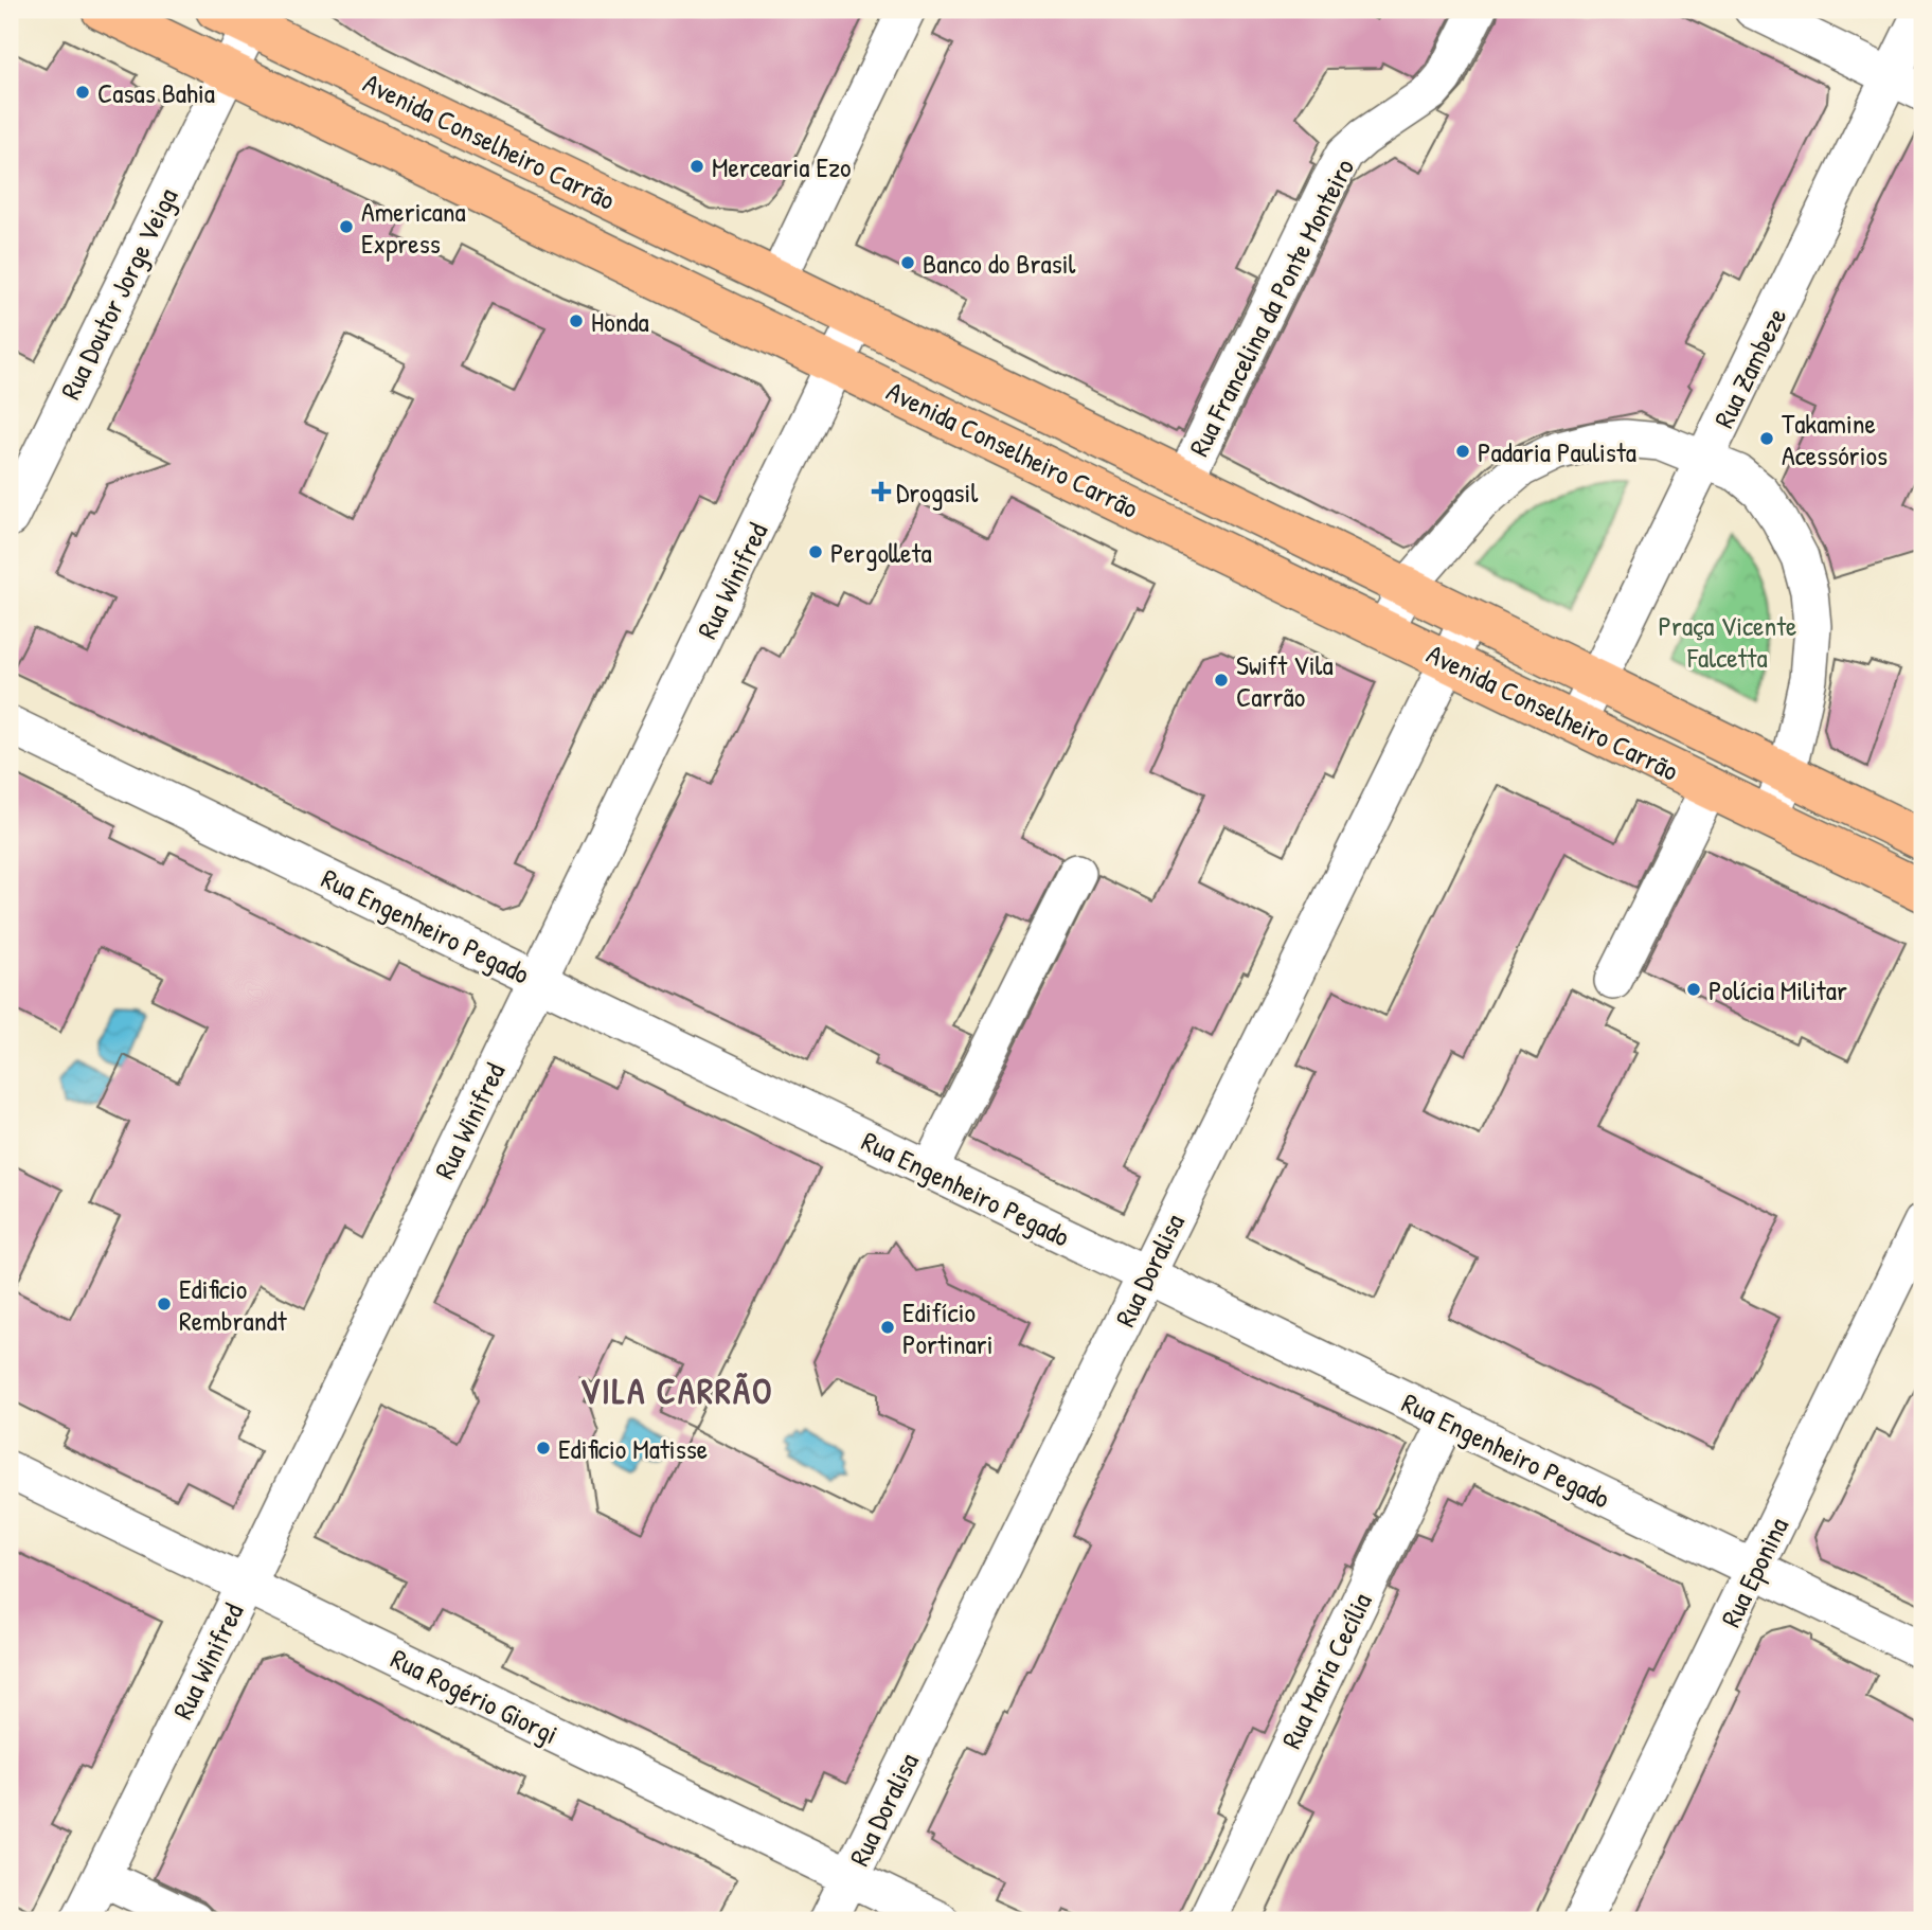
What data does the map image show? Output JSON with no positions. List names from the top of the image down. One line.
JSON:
{"streets":{"main road":["Avenida Conselheiro Carrão"],"street":["Rua Doutor Jorge Veiga","Rua Francelina da Ponte Monteiro","Rua Zambeze","Rua Winifred","Rua Engenheiro Pegado","Rua Doralisa","Rua Eponina","Rua Maria Cecília","Rua Rogério Giorgi"]},"crossings":[["Avenida Conselheiro Carrão","Rua Doutor Jorge Veiga"],["Avenida Conselheiro Carrão","Rua Francelina da Ponte Monteiro"],["Avenida Conselheiro Carrão","Rua Zambeze"],["Avenida Conselheiro Carrão","Rua Winifred"],["Avenida Conselheiro Carrão","Rua Doralisa"],["Rua Winifred","Rua Engenheiro Pegado"],["Rua Winifred","Rua Rogério Giorgi"],["Rua Engenheiro Pegado","Rua Doralisa"],["Rua Engenheiro Pegado","Rua Eponina"],["Rua Engenheiro Pegado","Rua Maria Cecília"],["Rua Doralisa","Rua Rogério Giorgi"]],"districts":["VILA CARRÃO"],"parks":["Praça Vicente Falcetta"],"places":{"other":["Casas Bahia","Mercearia Ezo","Americana Express","Banco do Brasil","Honda","Takamine Acessórios","Padaria Paulista","Pergolleta","Swift Vila Carrão","Polícia Militar","Edificio Rembrandt","Edifício Portinari","Edificio Matisse"],"health":["Drogasil"]}}
